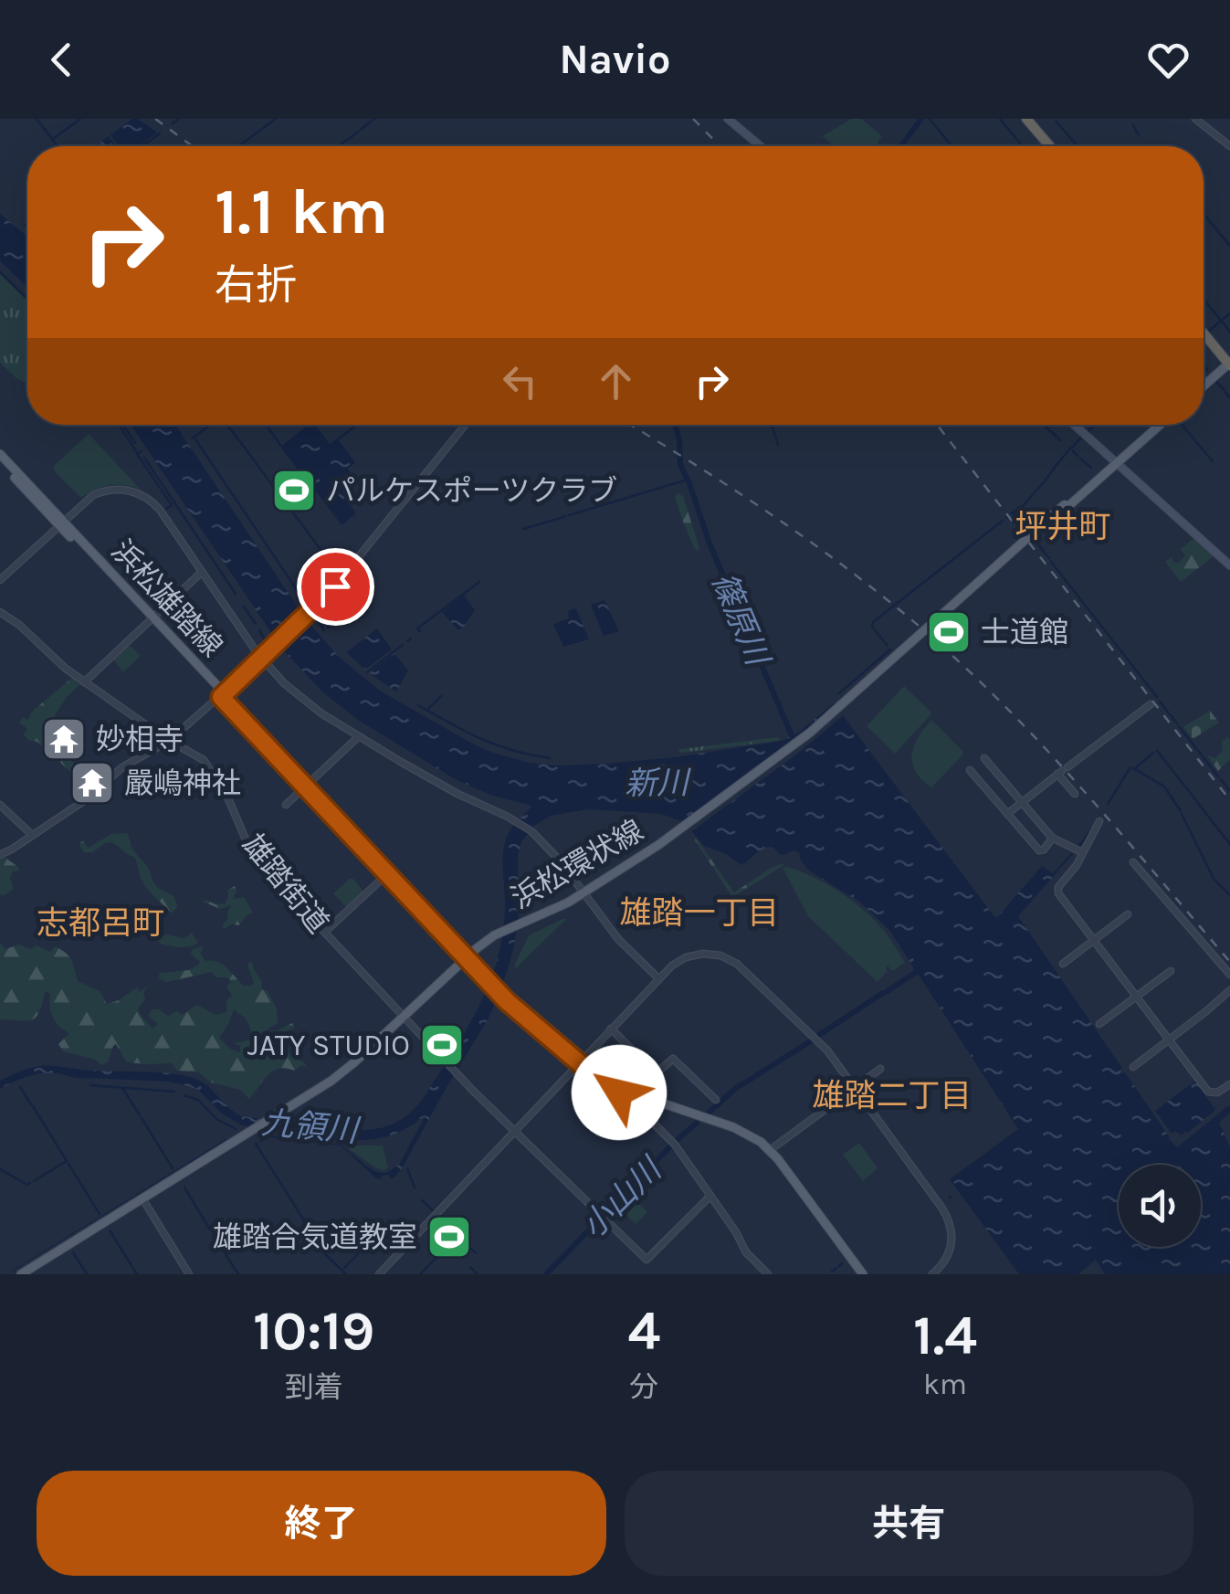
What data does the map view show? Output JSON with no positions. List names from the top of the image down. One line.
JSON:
{"streets":{"main road":["浜松雄踏線","浜松環状線"],"street":["雄踏街道"]},"crossings":[["浜松雄踏線","浜松環状線"],["浜松環状線","雄踏街道"]],"districts":["坪井町","雄踏一丁目","志都呂町","雄踏二丁目"],"water":["篠原川","新川","九領川","小山川"],"places":{"sports":["パルケスポーツクラブ","士道館","JATY STUDIO","雄踏合気道教室"],"temple":["妙相寺","嚴嶋神社"]},"page":{"header":"Navio","turn":["1.1 km","右折"],"eta":["10:19","到着","4","分","1.4","km"],"buttons":["終了","共有"]}}
